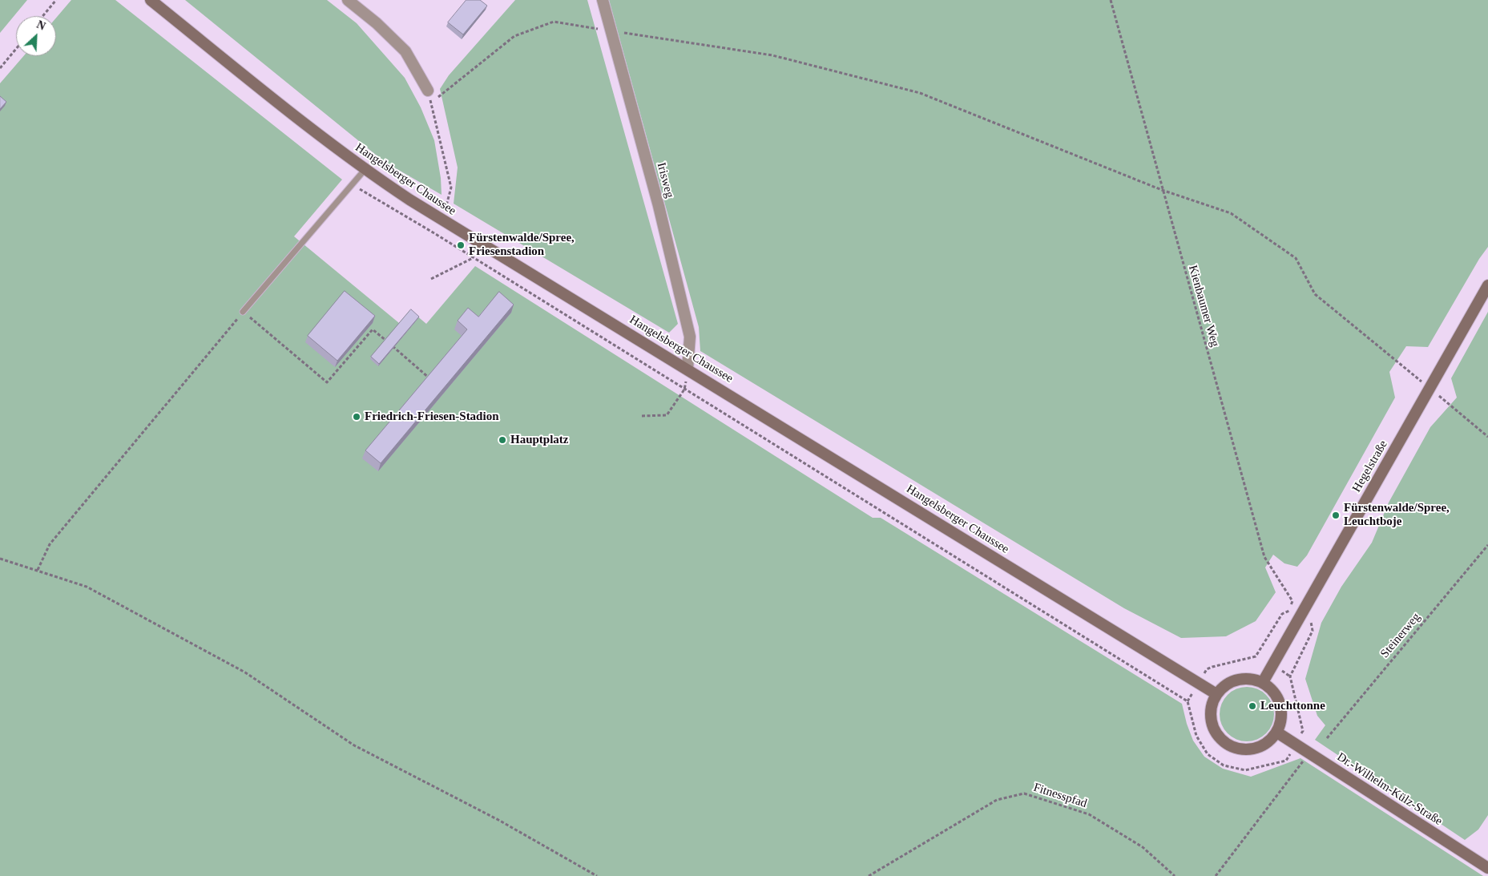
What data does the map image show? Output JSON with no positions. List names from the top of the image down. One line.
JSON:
{"streets":{"main road":["Hangelsberger Chaussee","Hegelstraße","Dr.-Wilhelm-Külz-Straße"],"street":["Irisweg"],"path":["Kienbaumer Weg","Steinerweg","Fitnesspfad"]},"crossings":[["Hangelsberger Chaussee","Irisweg"],["Hangelsberger Chaussee","Hegelstraße"],["Hangelsberger Chaussee","Dr.-Wilhelm-Külz-Straße"],["Hegelstraße","Dr.-Wilhelm-Külz-Straße"]],"places":["Fürstenwalde/Spree, Friesenstadion","Friedrich-Friesen-Stadion","Hauptplatz","Fürstenwalde/Spree, Leuchtboje","Leuchttonne"],"north":"top right"}
